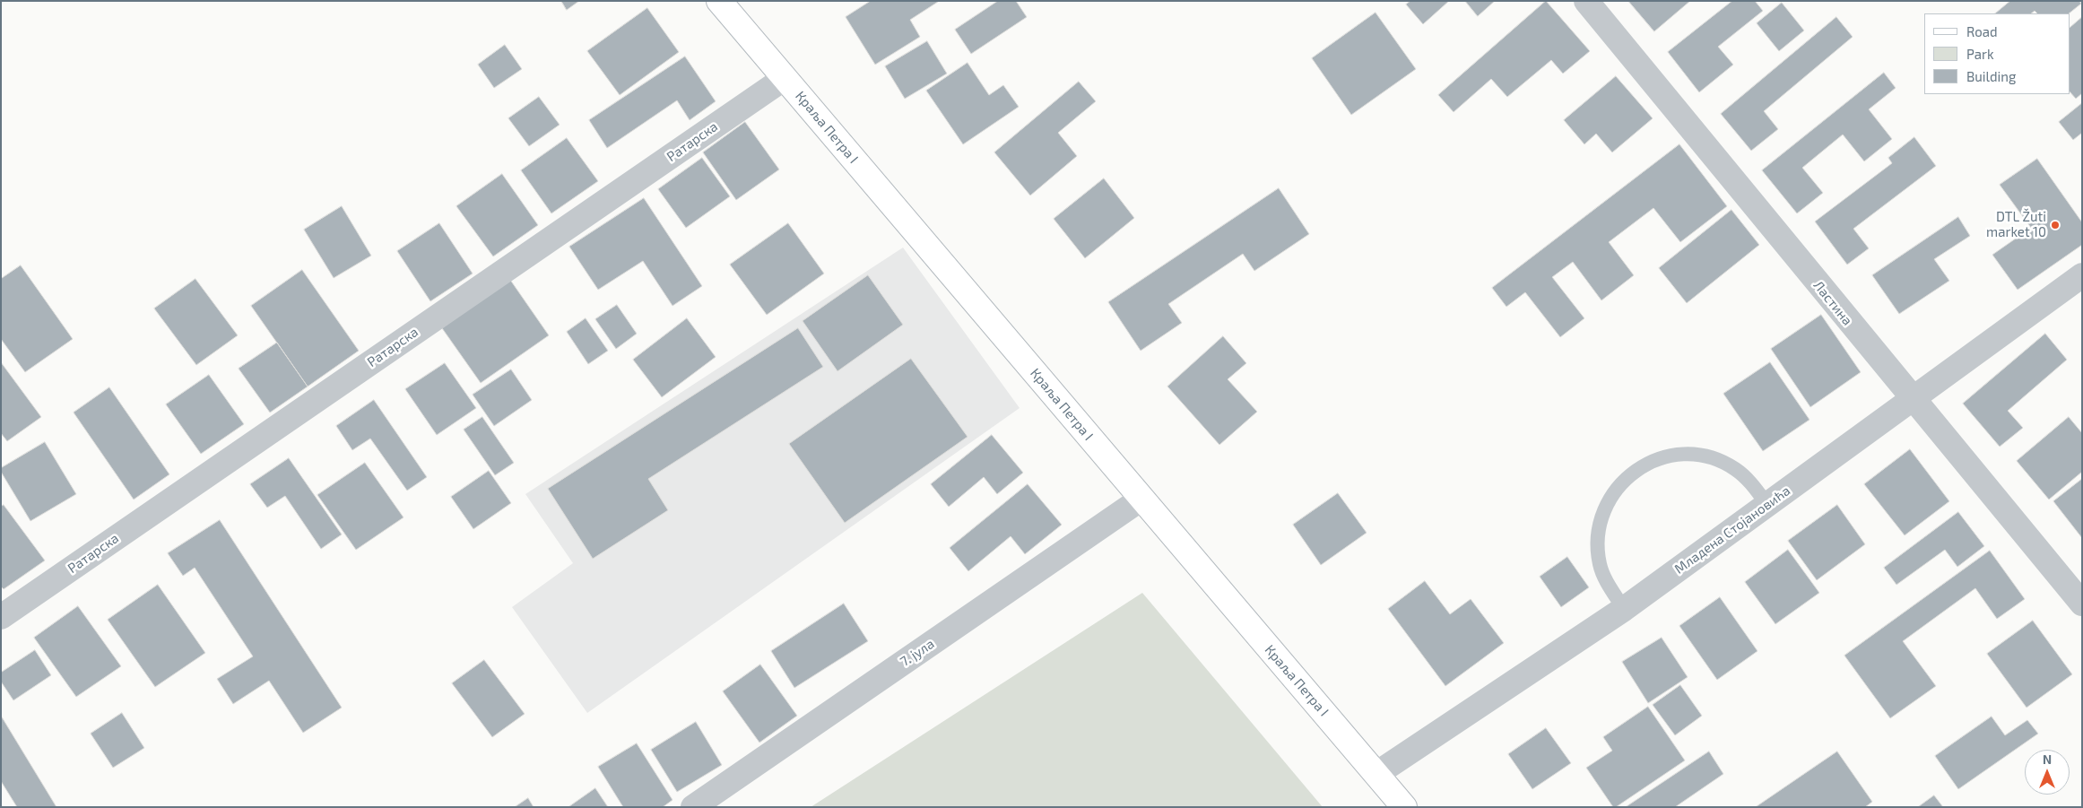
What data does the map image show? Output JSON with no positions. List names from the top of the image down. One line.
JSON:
{"streets":{"main road":["Краља Петра I"],"street":["Ратарска","Ластина","Младена Стојановића","7. јула"]},"crossings":[["Краља Петра I","Ратарска"],["Краља Петра I","Младена Стојановића"],["Краља Петра I","7. јула"],["Ластина","Младена Стојановића"]],"places":["DTL Žuti market 10"],"legend":["Road","Park","Building"],"north":"top"}
